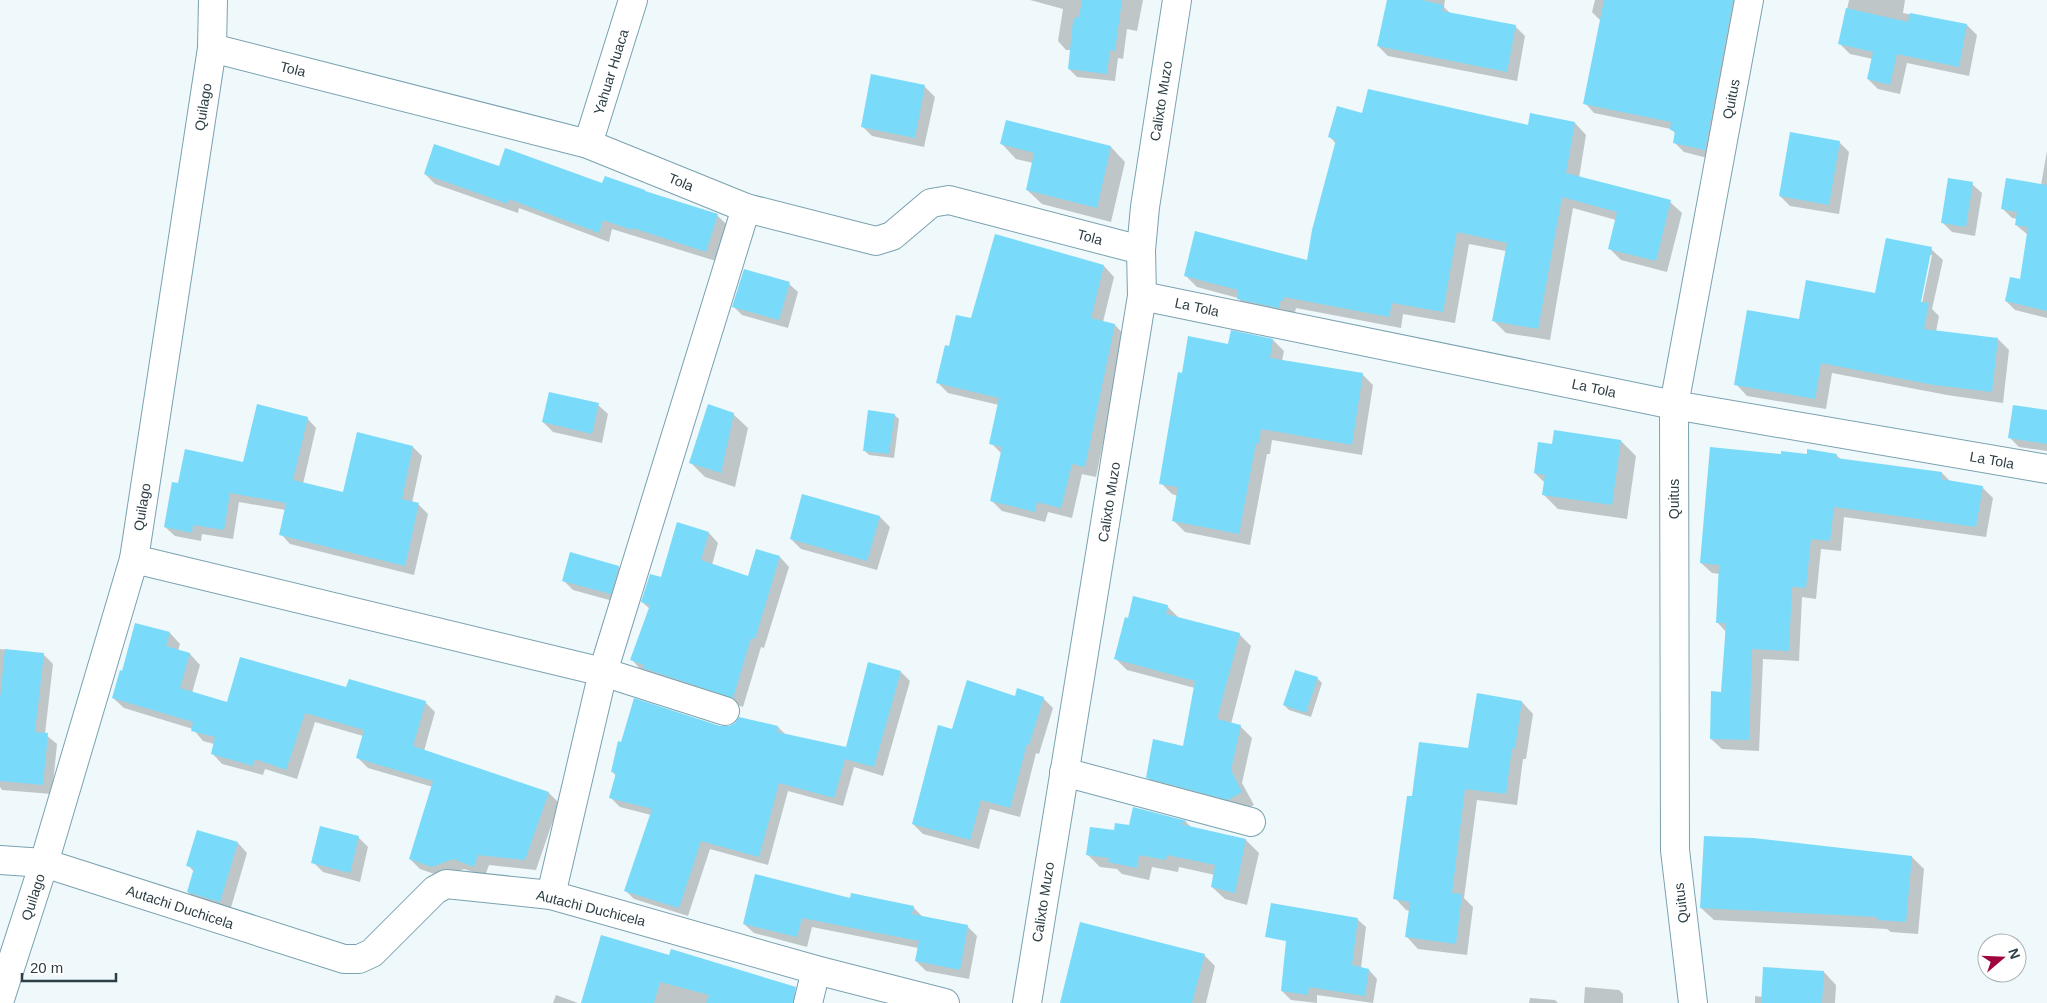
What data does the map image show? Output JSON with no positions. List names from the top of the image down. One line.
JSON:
{"streets":{"street":["Tola","Yahuar Huaca","Quitus","Calixto Muzo","Quilago","La Tola","Autachi Duchicela"]},"crossings":[["Tola","Yahuar Huaca"],["Tola","Calixto Muzo"],["Tola","Quilago"],["Quitus","La Tola"],["Calixto Muzo","La Tola"],["Quilago","Autachi Duchicela"]],"scale_bar":"20 m","north":"right"}
